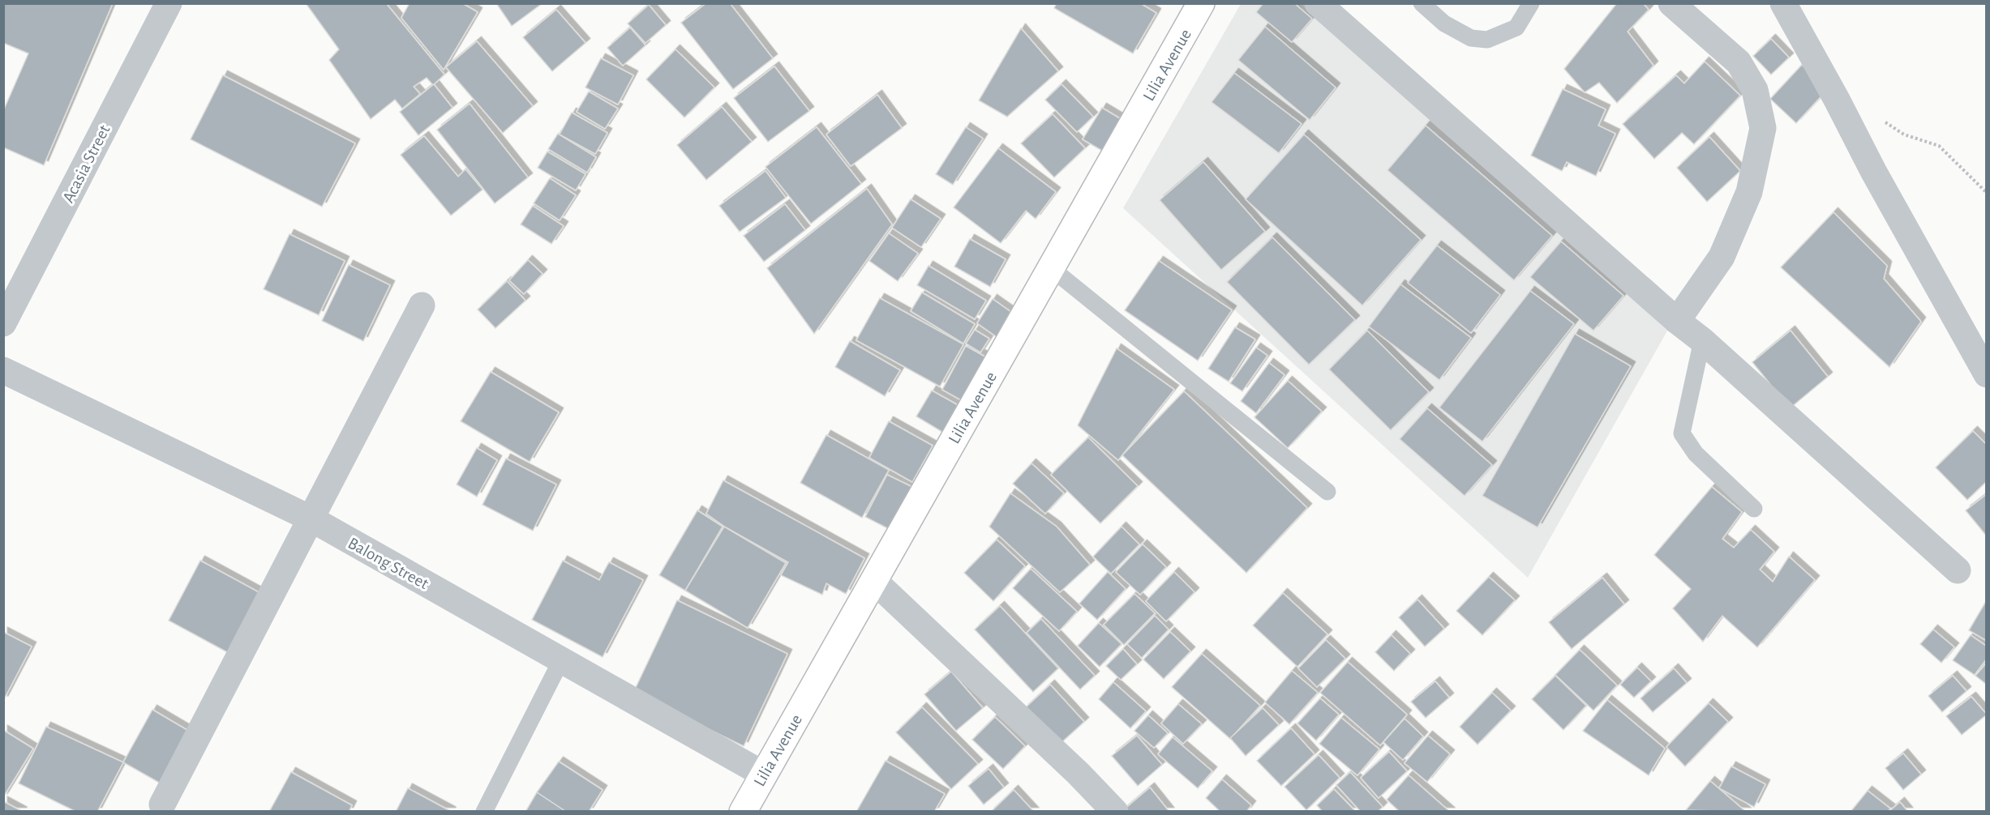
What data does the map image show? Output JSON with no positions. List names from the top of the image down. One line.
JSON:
{"streets":{"highway":["Lilia Avenue"],"street":["Acasia Street","Balong Street"]},"crossings":[["Lilia Avenue","Balong Street"]]}
